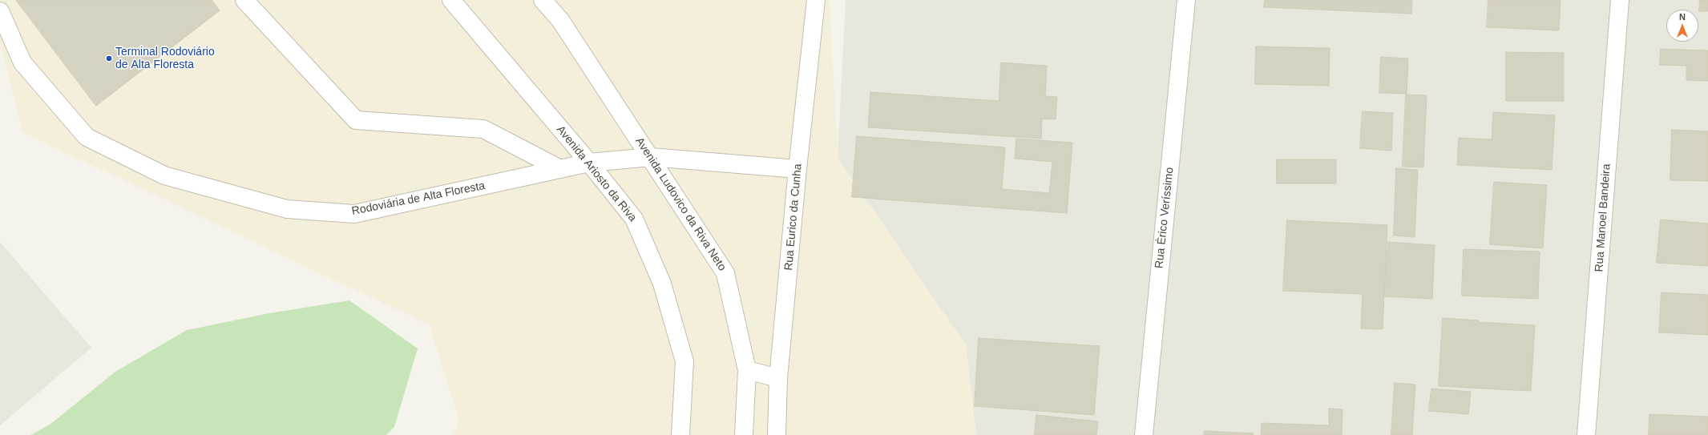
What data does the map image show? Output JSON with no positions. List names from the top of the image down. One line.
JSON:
{"streets":{"street":["Avenida Ariosto da Riva","Rodoviária de Alta Floresta","Avenida Ludovico da Riva Neto","Rua Eurico da Cunha","Rua Érico Veríssimo","Rua Manoel Bandeira"]},"crossings":[["Avenida Ariosto da Riva","Rodoviária de Alta Floresta"],["Rodoviária de Alta Floresta","Avenida Ludovico da Riva Neto"],["Rodoviária de Alta Floresta","Rua Eurico da Cunha"]],"places":["Terminal Rodoviário de Alta Floresta"],"north":"top"}
